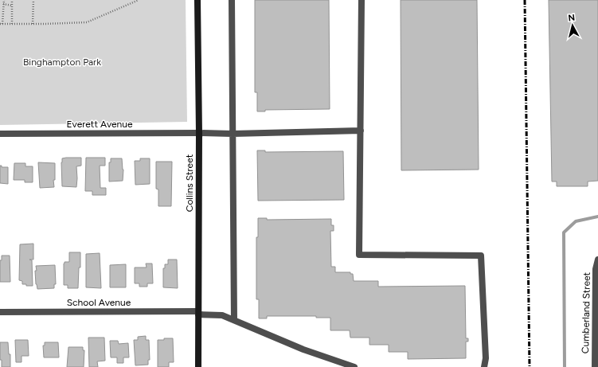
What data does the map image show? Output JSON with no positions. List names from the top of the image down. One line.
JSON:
{"streets":{"street":["Everett Avenue","Collins Street","School Avenue","Cumberland Street"]},"crossings":[["Everett Avenue","Collins Street"],["Collins Street","School Avenue"]],"parks":["Binghampton Park"],"north":"top"}
